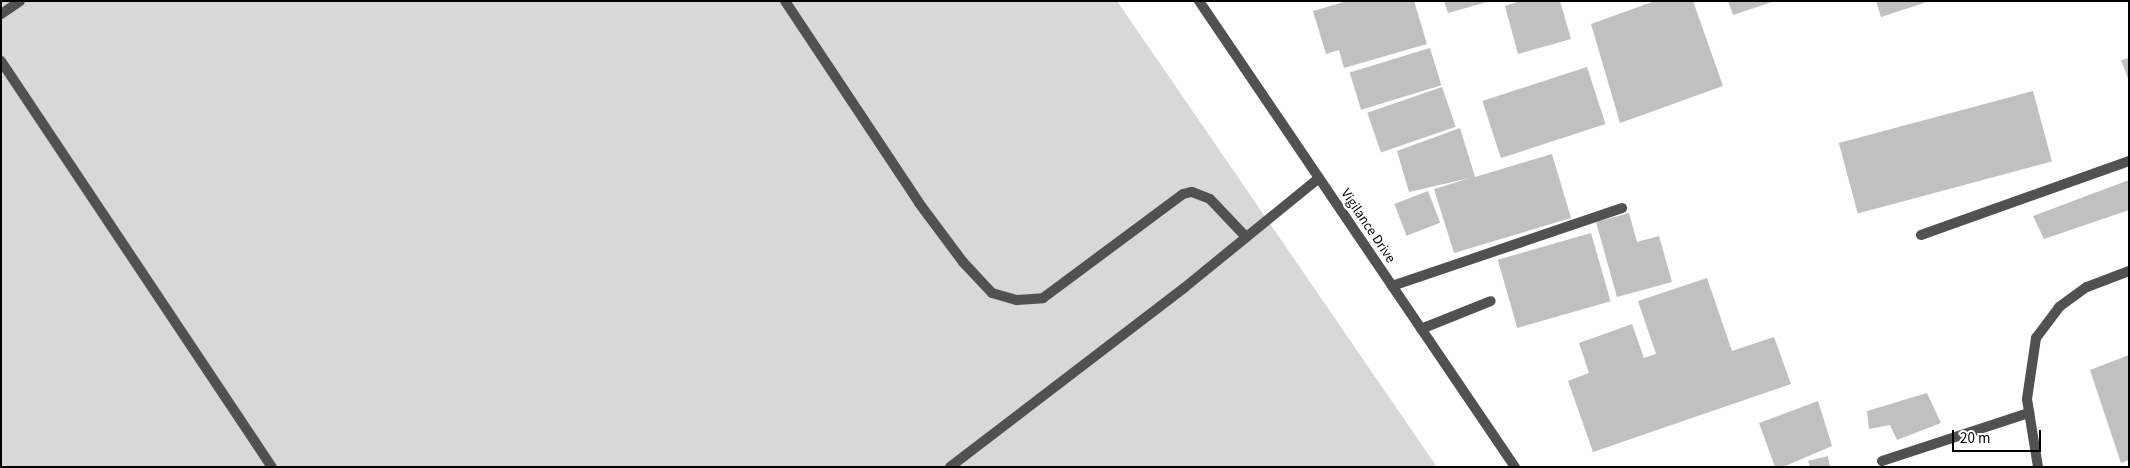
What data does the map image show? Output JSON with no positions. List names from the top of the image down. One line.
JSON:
{"streets":{"street":["Vigilance Drive"]},"scale_bar":"20 m"}
